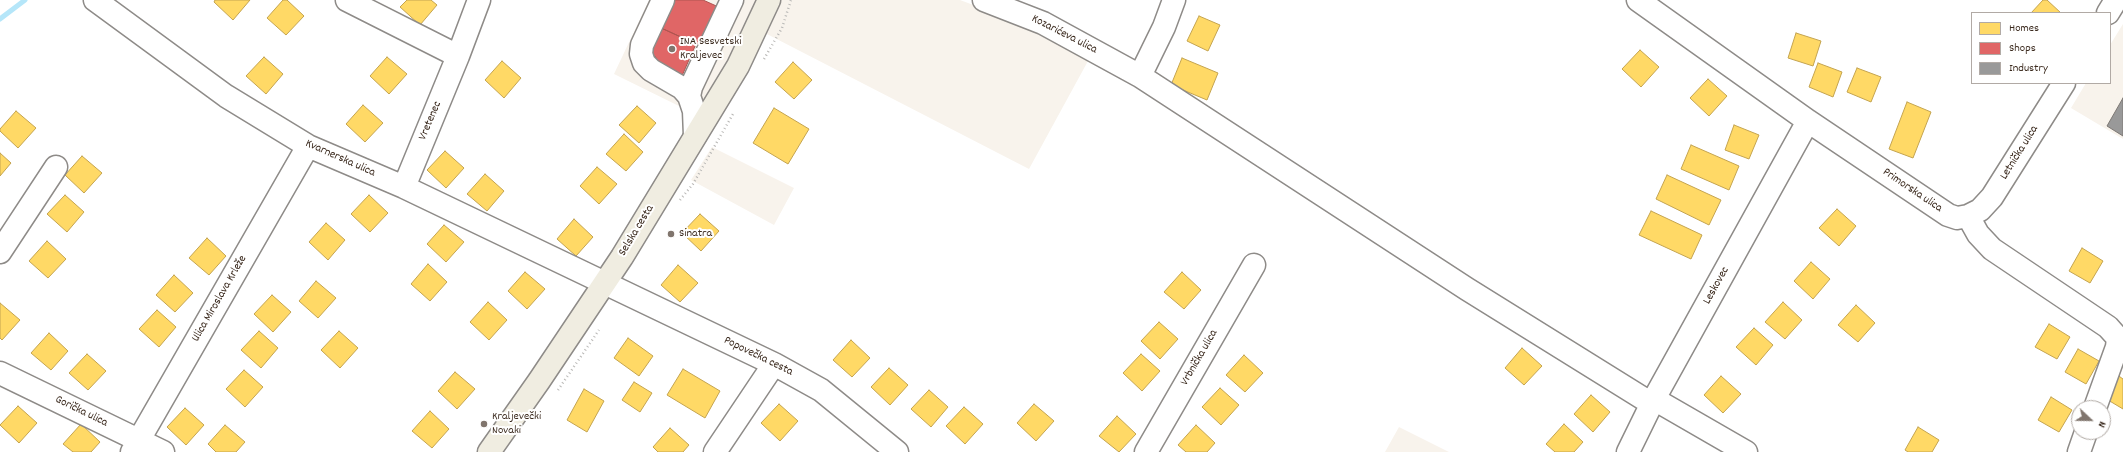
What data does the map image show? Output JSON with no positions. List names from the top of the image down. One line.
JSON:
{"streets":{"main road":["Selska cesta"],"street":["Kozarićeva ulica","Vretenec","Letnička ulica","Kvarnerska ulica","Primorska ulica","Leskovec","Ulica Miroslava Krleže","Popovečka cesta","Vrbnička ulica","Gorička ulica"]},"crossings":[["Kozarićeva ulica","Leskovec"],["Vretenec","Kvarnerska ulica"],["Letnička ulica","Primorska ulica"],["Kvarnerska ulica","Selska cesta"],["Kvarnerska ulica","Ulica Miroslava Krleže"],["Kvarnerska ulica","Popovečka cesta"],["Primorska ulica","Leskovec"],["Selska cesta","Popovečka cesta"],["Ulica Miroslava Krleže","Gorička ulica"]],"places":["INA Sesvetski Kraljevec","Sinatra","Kraljevečki Novaki"],"legend":["Homes","Shops","Industry"],"north":"right"}
